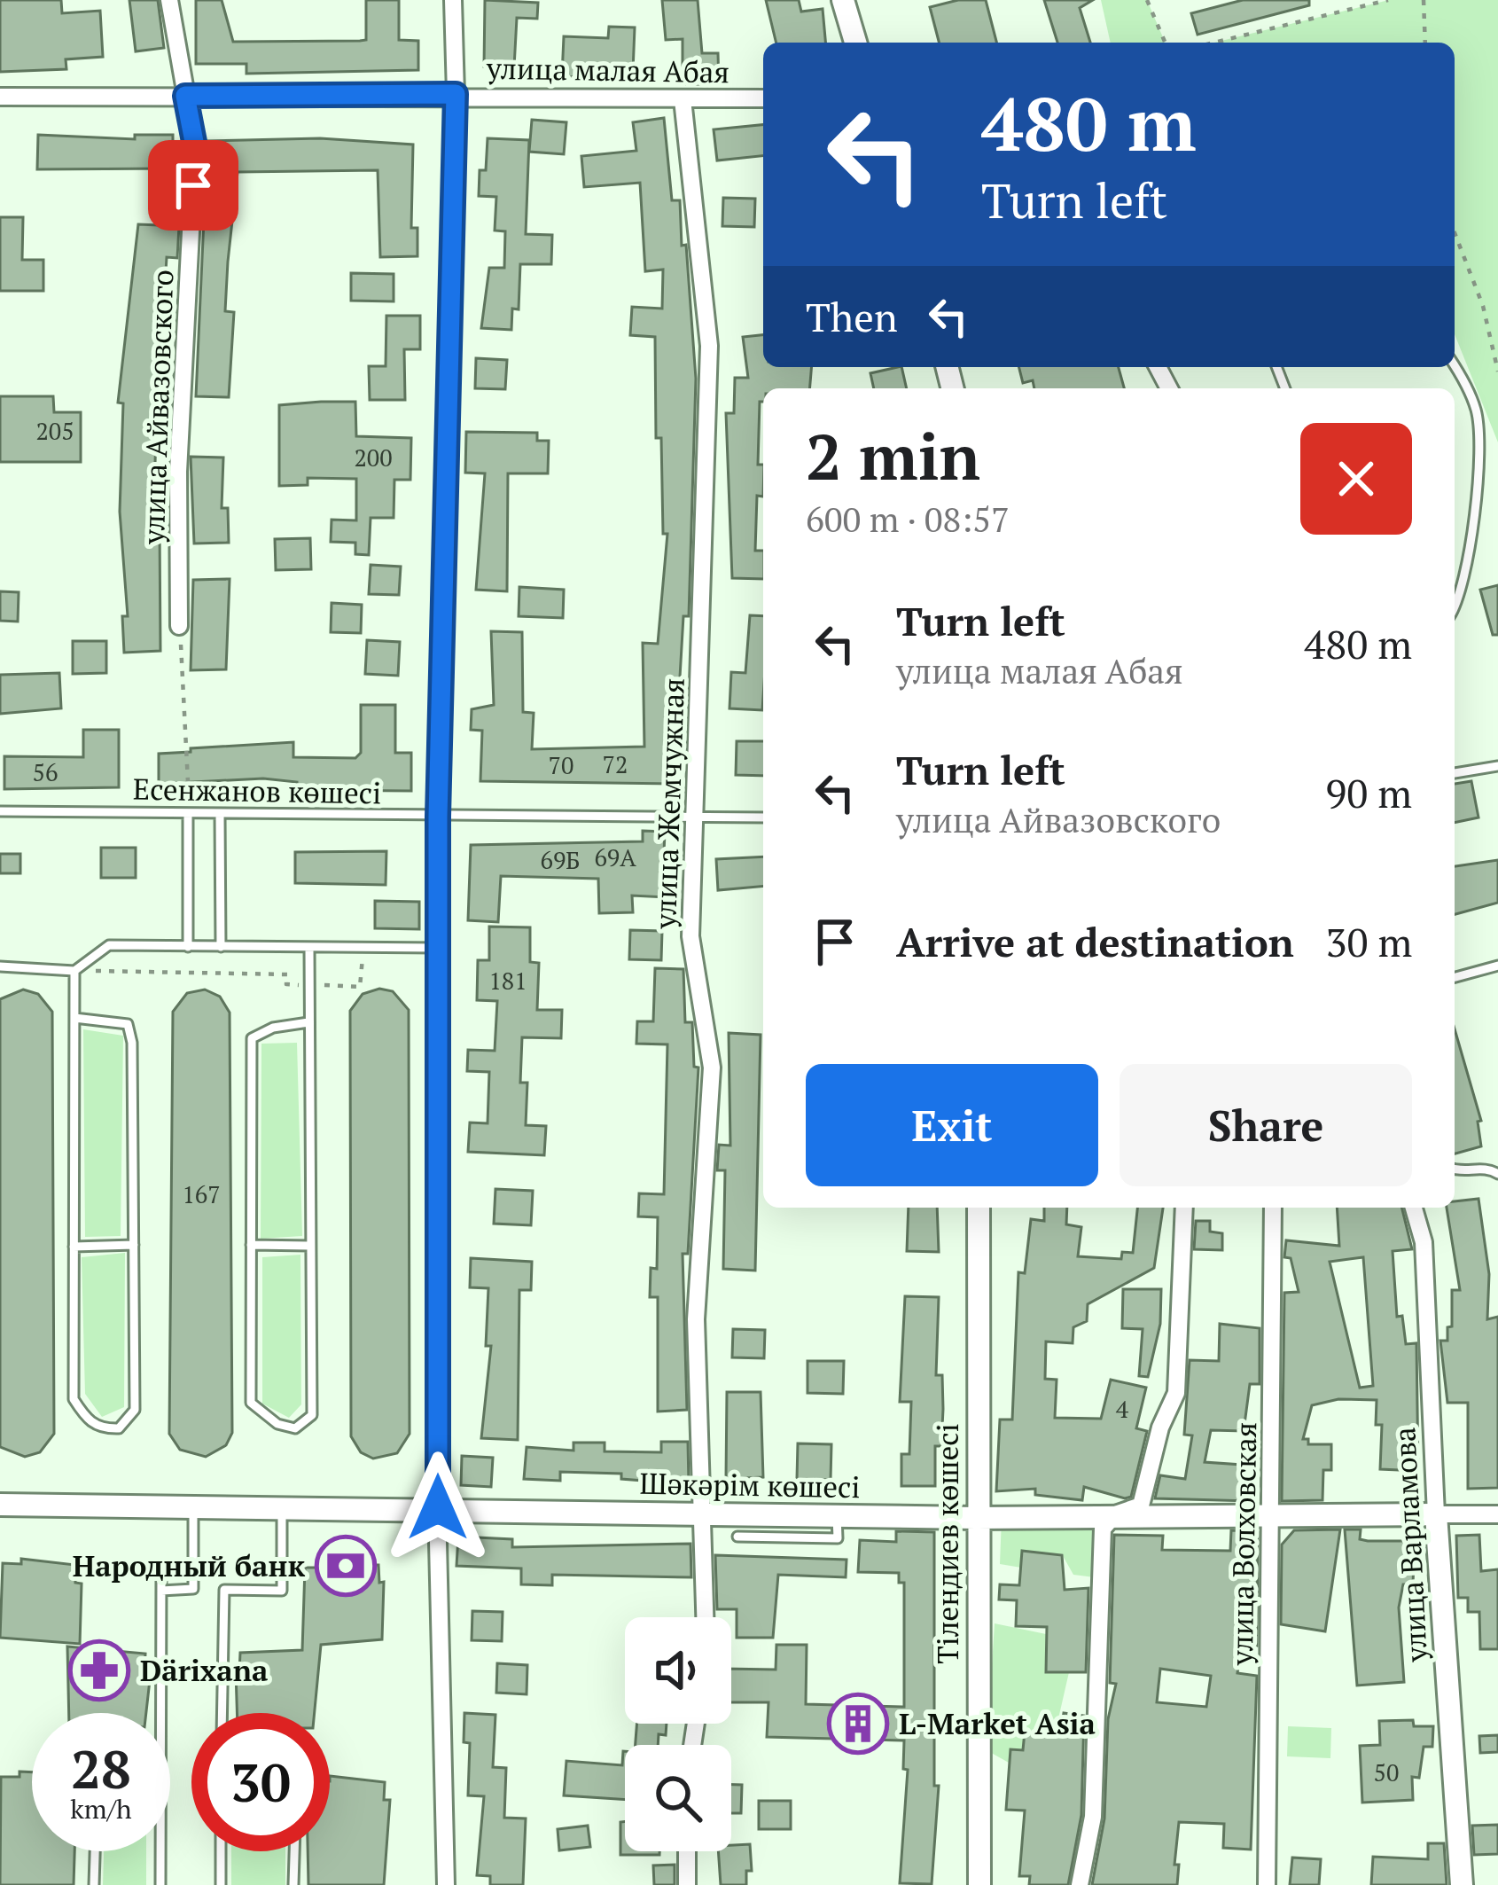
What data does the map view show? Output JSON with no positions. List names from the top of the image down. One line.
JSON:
{"streets":{"street":["улица малая Абая","улица Айвазовского","улица Жемчужная","Шәкәрім көшесі","Тілендиев көшесі","улица Волховская","улица Варламова"],"lane":["Есенжанов көшесі"]},"crossings":[["улица малая Абая","улица Айвазовского"],["улица малая Абая","улица Жемчужная"],["Есенжанов көшесі","улица Жемчужная"],["улица Жемчужная","Шәкәрім көшесі"],["Шәкәрім көшесі","Тілендиев көшесі"],["Шәкәрім көшесі","улица Волховская"],["Шәкәрім көшесі","улица Варламова"]],"places":{"bank":["Народный банк"],"pharmacy":["Därixana"],"building":["L-Market Asia"]},"house_numbers":["205","200","72","70","56","69А","69Б","181","167","4","50"],"page":{"turn":["480 m","Turn left"],"then":"Then","heading":["2 min","600 m · 08:57"],"list":[{"name":"Turn left","note":"улица малая Абая","value":"480 m"},{"name":"Turn left","note":"улица Айвазовского","value":"90 m"},{"name":"Arrive at destination","value":"30 m"}],"buttons":["Exit","Share"],"speed":"28 km/h","limit":"30"}}
